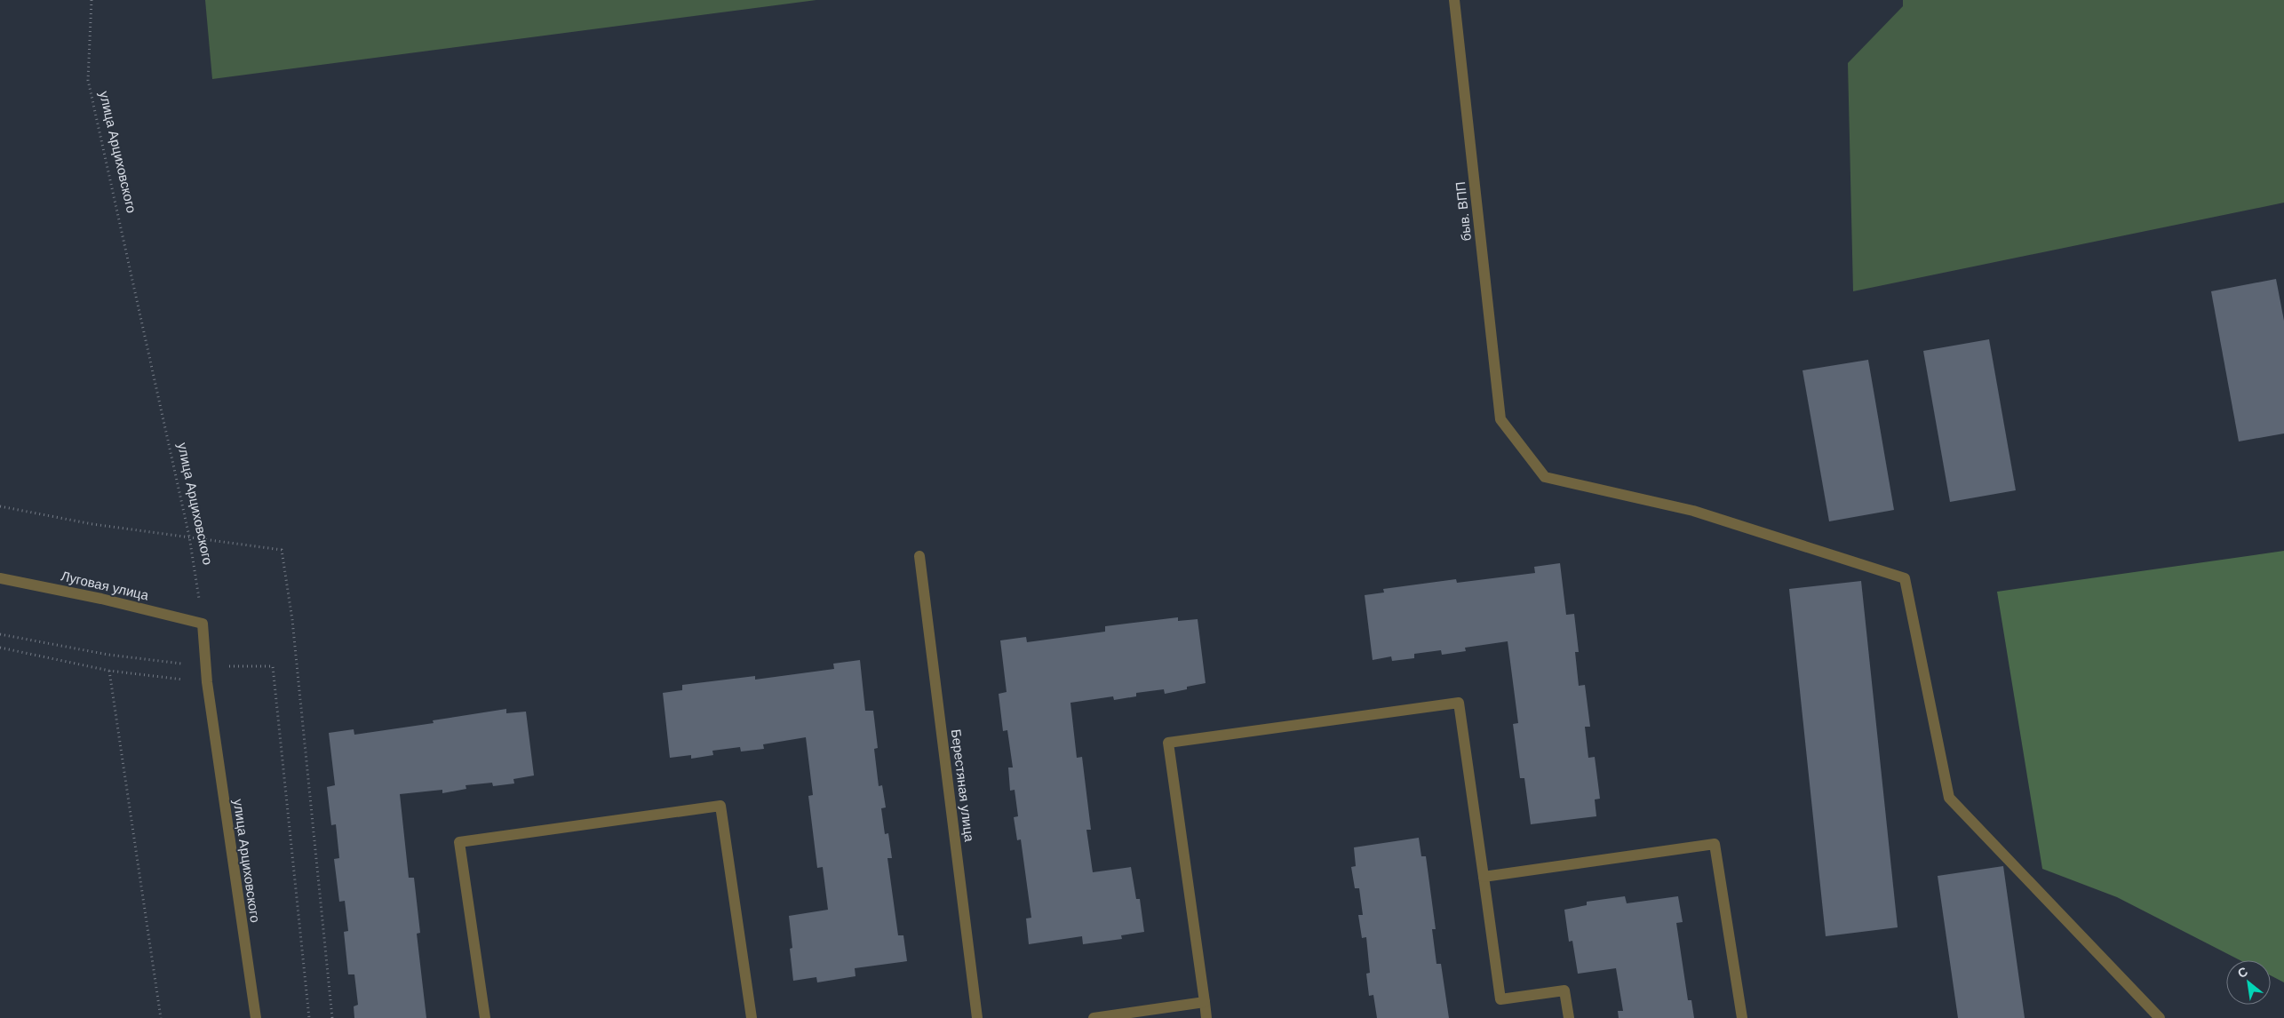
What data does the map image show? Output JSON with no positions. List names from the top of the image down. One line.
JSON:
{"streets":{"street":["улица Арциховского","быв. ВПП","Луговая улица","Берестяная улица"]},"crossings":[["улица Арциховского","Луговая улица"]],"north":"top left"}
